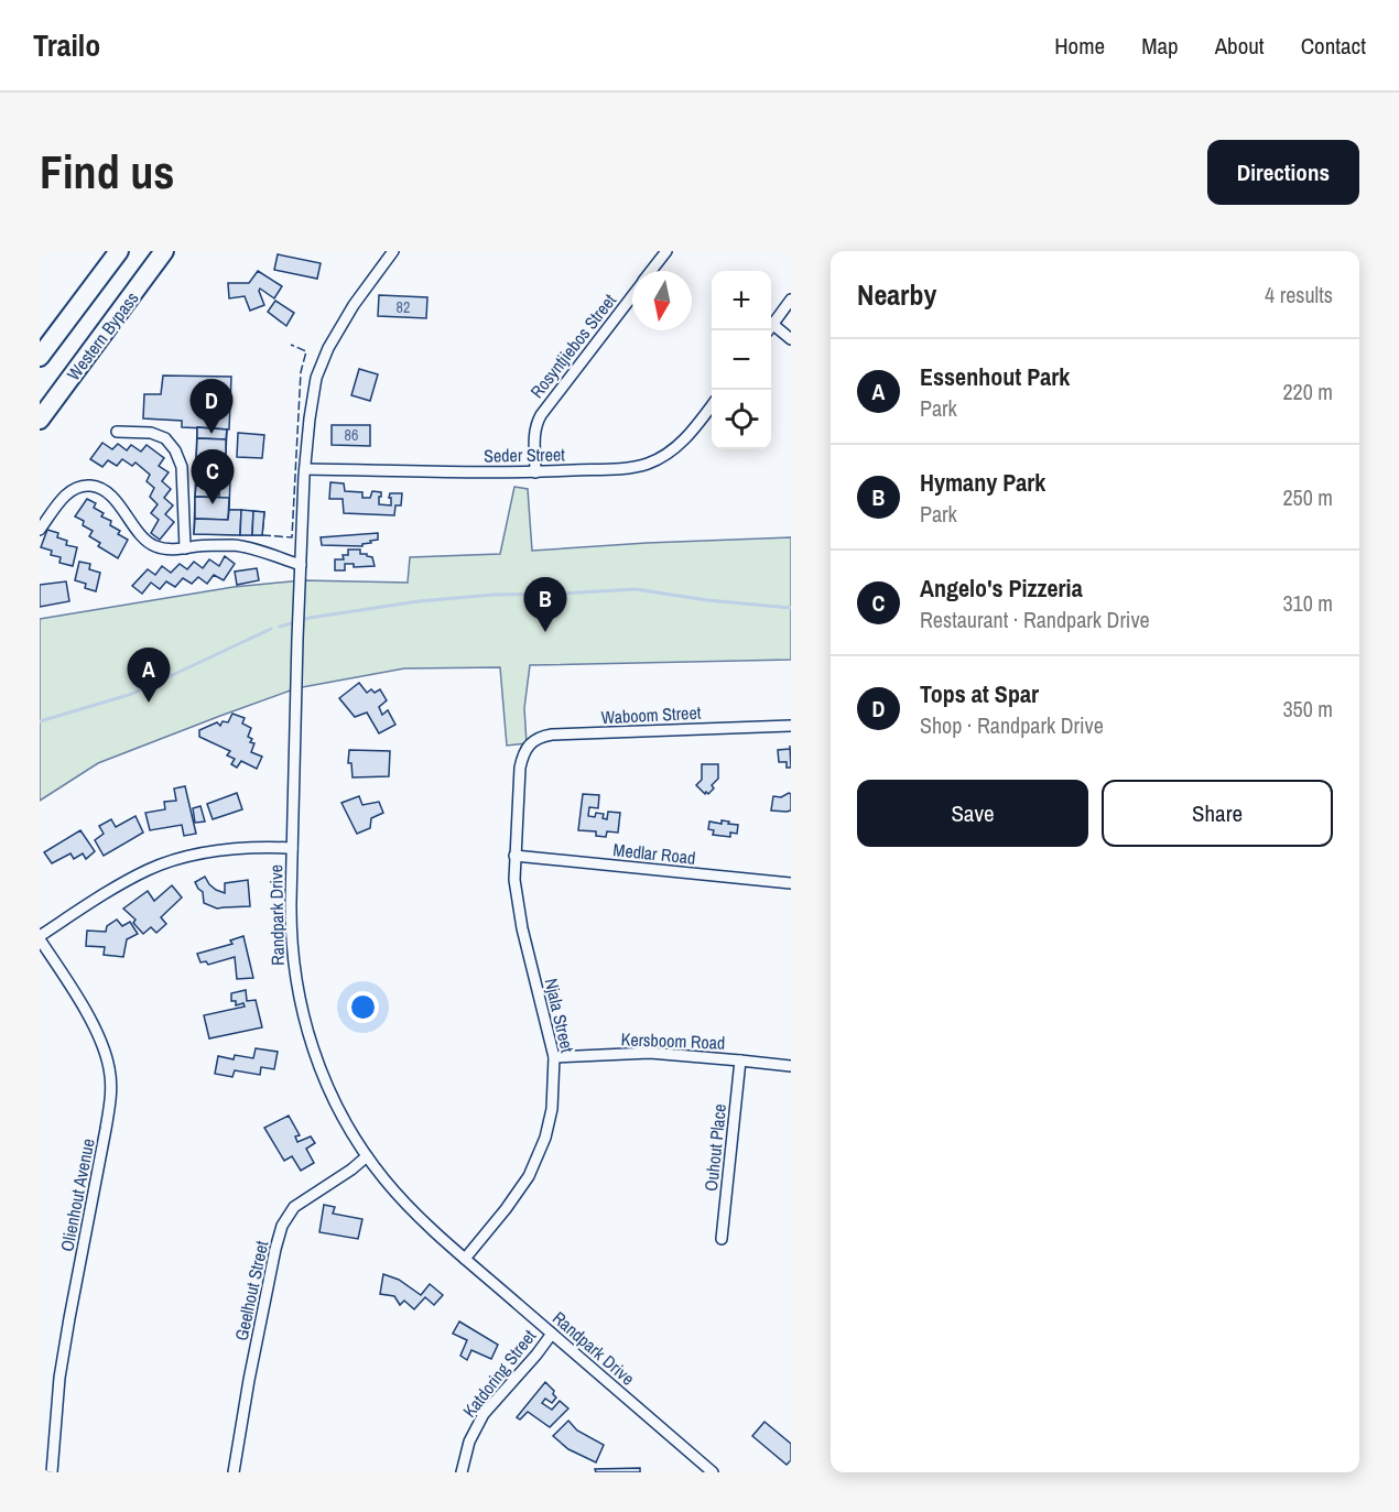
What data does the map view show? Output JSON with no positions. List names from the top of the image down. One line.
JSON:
{"streets":{"highway":["Western Bypass"],"street":["Rosyntjiebos Street","Seder Street","Waboom Street","Medlar Road","Randpark Drive","Njala Street","Kersboom Road","Ouhout Place","Olienhout Avenue","Geelhout Street","Katdoring Street"]},"crossings":[["Rosyntjiebos Street","Seder Street"],["Seder Street","Randpark Drive"],["Waboom Street","Njala Street"],["Medlar Road","Njala Street"],["Randpark Drive","Njala Street"],["Randpark Drive","Geelhout Street"],["Randpark Drive","Katdoring Street"],["Njala Street","Kersboom Road"],["Kersboom Road","Ouhout Place"]],"house_numbers":["82","86"],"north":"bottom","page":{"header":"Trailo","nav":["Home","Map","About","Contact"],"buttons":["Directions",["Save","Share"]],"title":"Find us","heading":["Nearby","4 results"],"map_buttons":["+","−"],"list":[{"mark":"A","name":"Essenhout Park","note":"Park","value":"220 m"},{"mark":"B","name":"Hymany Park","note":"Park","value":"250 m"},{"mark":"C","name":"Angelo's Pizzeria","note":"Restaurant · Randpark Drive","value":"310 m"},{"mark":"D","name":"Tops at Spar","note":"Shop · Randpark Drive","value":"350 m"}],"pins":["D","C","B","A"]}}
